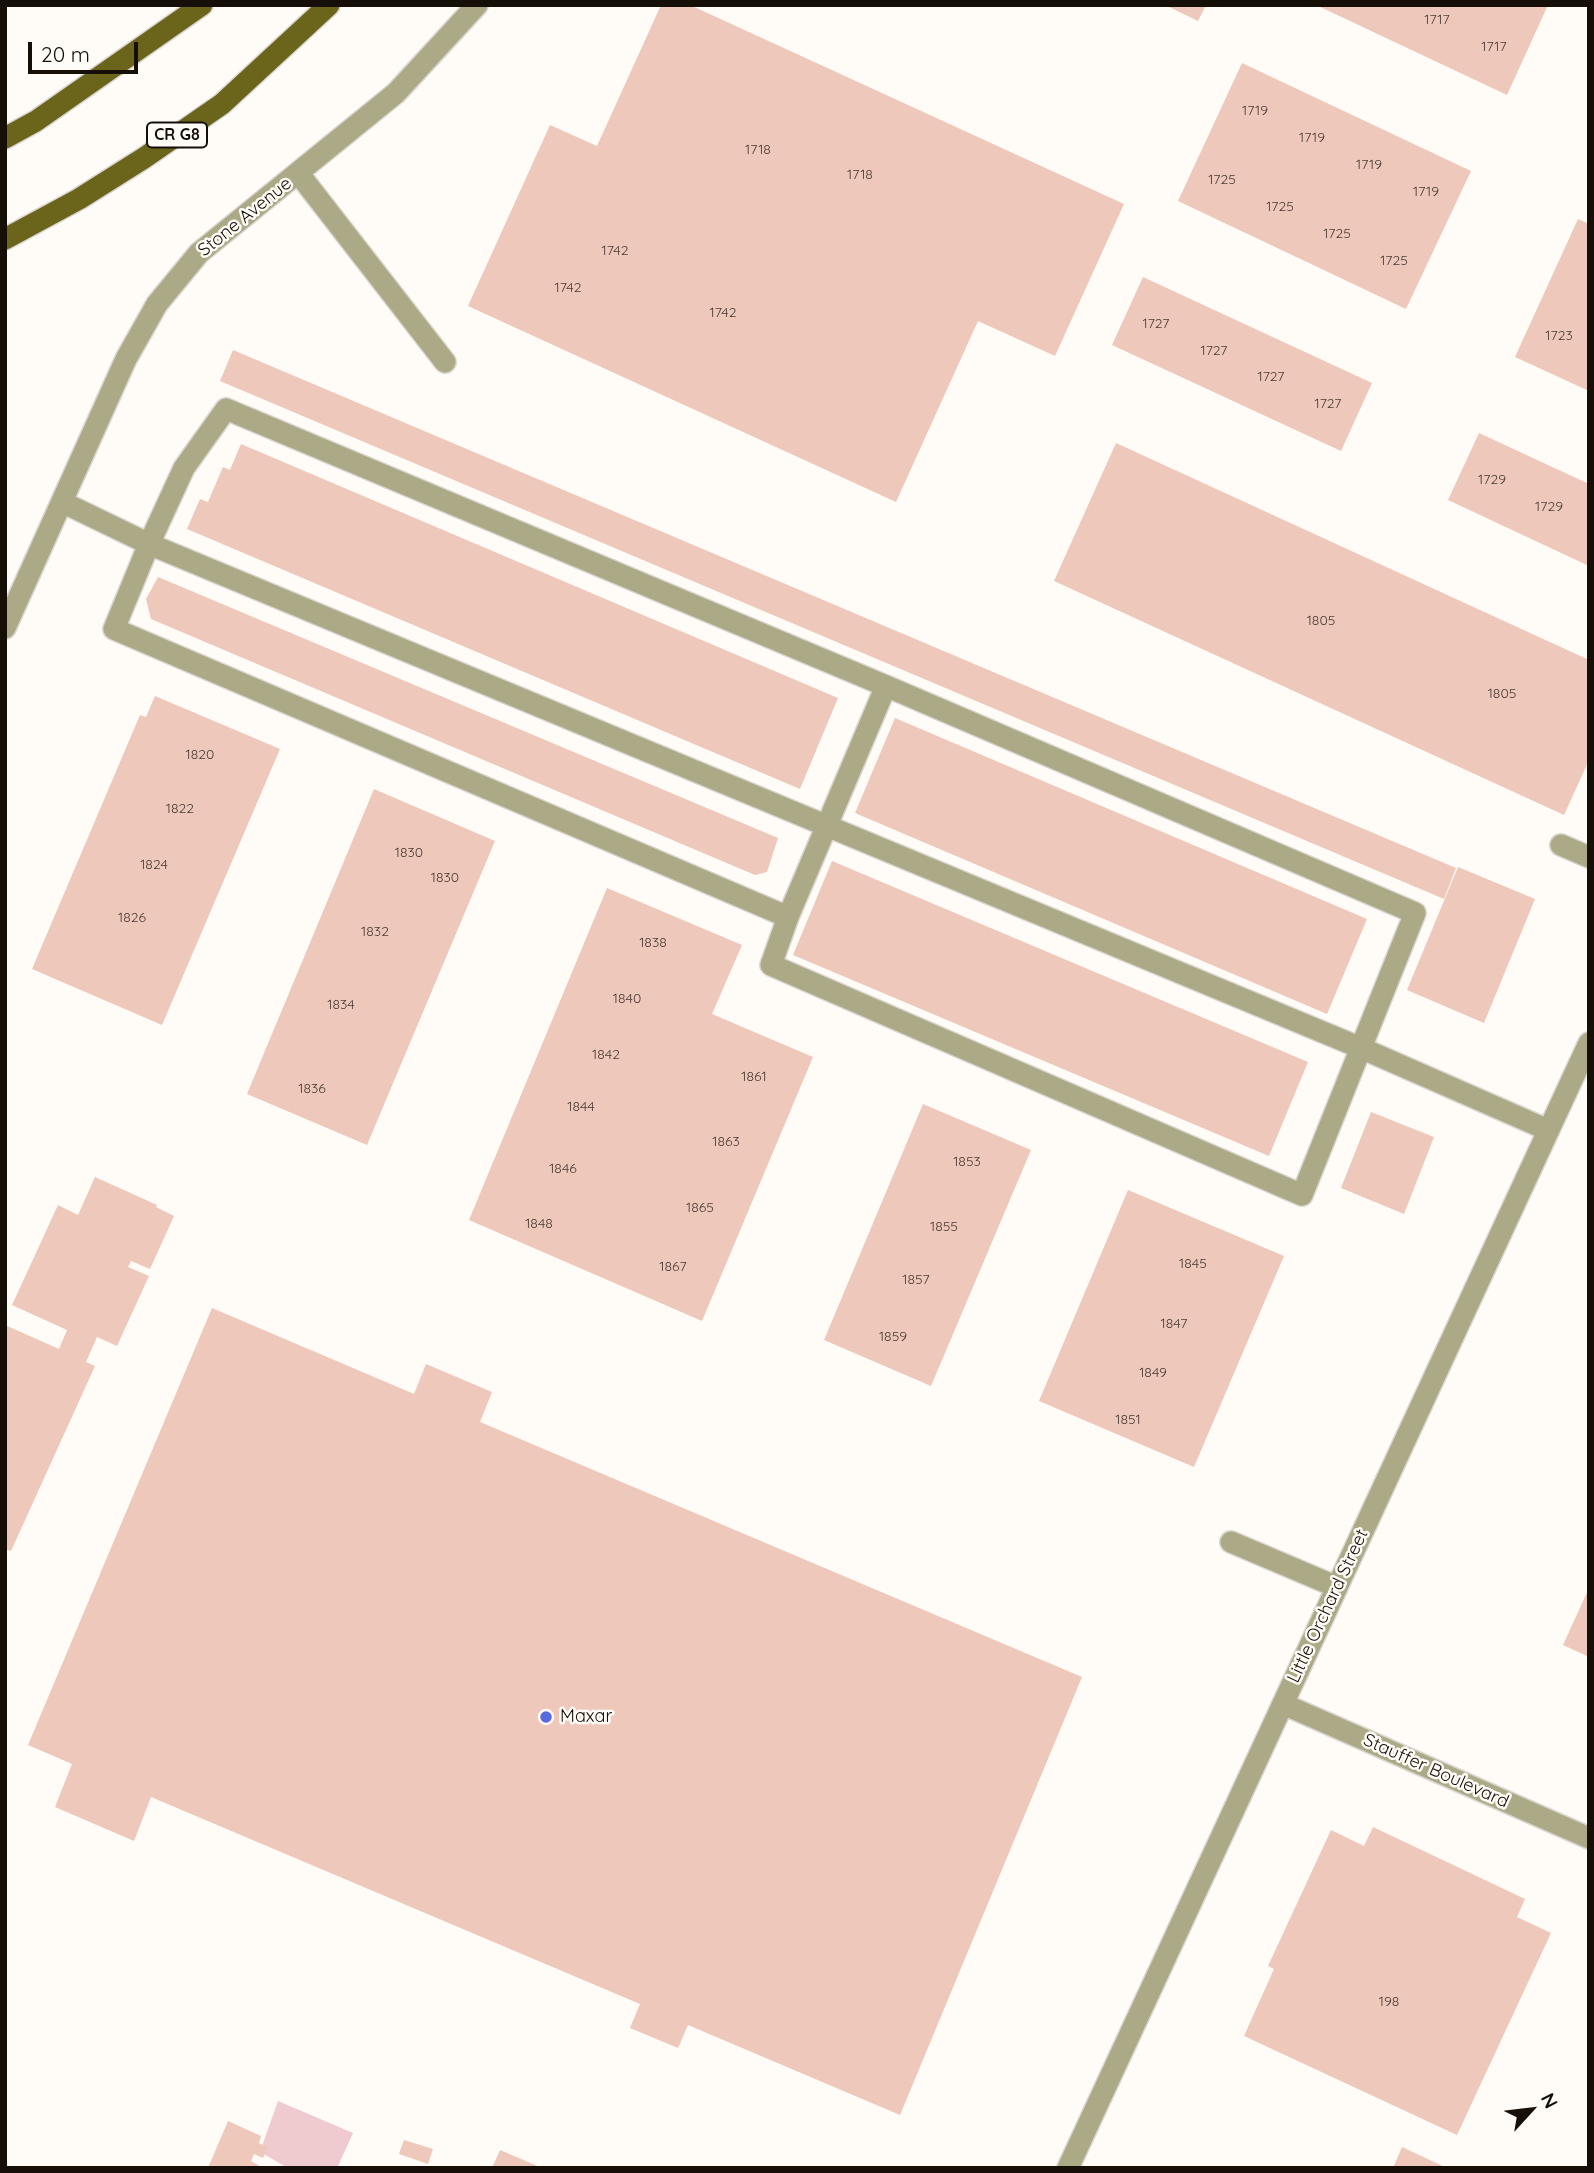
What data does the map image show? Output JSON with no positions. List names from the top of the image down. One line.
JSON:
{"streets":{"main road":["CR G8"],"street":["Stone Avenue","Little Orchard Street","Stauffer Boulevard"]},"crossings":[["Little Orchard Street","Stauffer Boulevard"]],"places":["Maxar"],"house_numbers":["1717","1717","1719","1719","1718","1719","1718","1725","1719","1725","1725","1742","1725","1742","1742","1727","1723","1727","1727","1727","1729","1729","1805","1805","1820","1822","1830","1824","1830","1826","1832","1838","1840","1834","1842","1861","1836","1844","1863","1853","1846","1865","1848","1855","1845","1867","1857","1847","1859","1849","1851","198"],"scale_bar":"20 m","north":"top right"}
